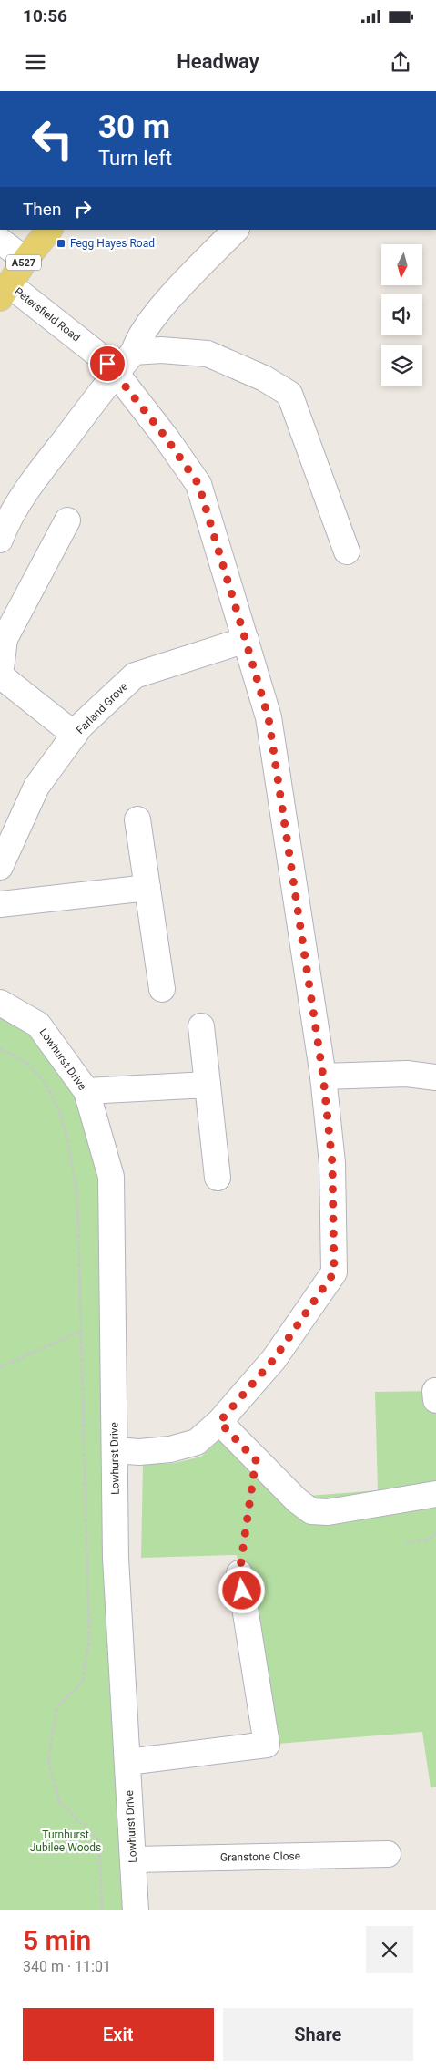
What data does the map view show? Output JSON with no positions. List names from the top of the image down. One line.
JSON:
{"streets":{"main road":["A527"],"street":["Petersfield Road","Farland Grove","Lowhurst Drive","Granstone Close"]},"crossings":[["A527","Petersfield Road"],["Petersfield Road","Farland Grove"],["Petersfield Road","Lowhurst Drive"],["Lowhurst Drive","Granstone Close"]],"parks":["Turnhurst Jubilee Woods"],"places":{"transit":["Fegg Hayes Road"]},"north":"bottom","page":{"status":"10:56","header":"Headway","turn":["30 m","Turn left"],"then":"Then","heading":["5 min","340 m · 11:01"],"buttons":["Exit","Share"]}}
